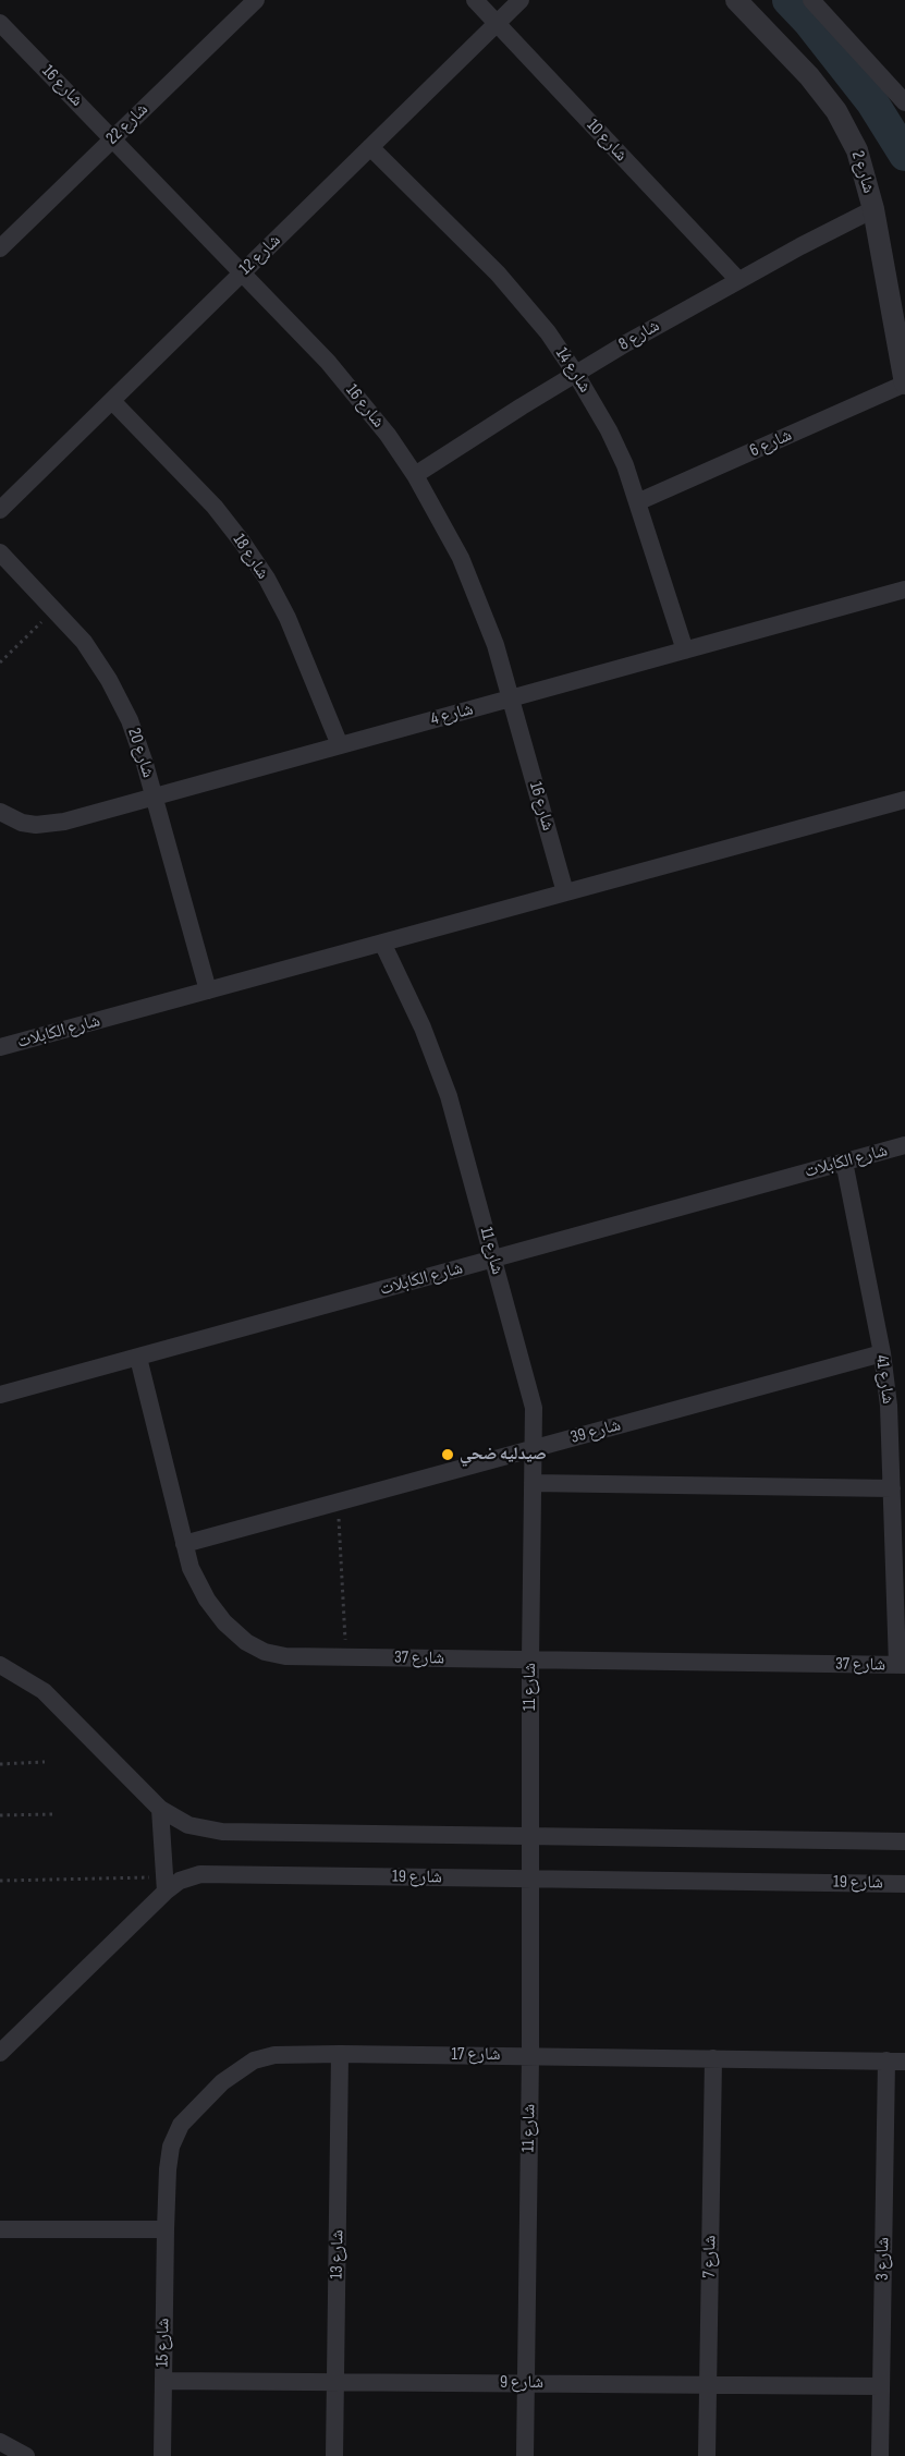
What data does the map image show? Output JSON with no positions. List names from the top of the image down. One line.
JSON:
{"streets":{"street":["شارع 16","شارع 22","شارع 10","شارع 2","شارع 12","شارع 8","شارع 14","شارع 6","شارع 18","شارع 4","شارع 20","شارع الكابلات","شارع 11","شارع 41","شارع 39","شارع 37","شارع 19","شارع 17","شارع 13","شارع 7","شارع 3","شارع 15","شارع 9"]},"crossings":[["شارع 16","شارع 22"],["شارع 16","شارع 12"],["شارع 16","شارع 8"],["شارع 16","شارع 4"],["شارع 16","شارع الكابلات"],["شارع 10","شارع 12"],["شارع 10","شارع 8"],["شارع 2","شارع 8"],["شارع 2","شارع 6"],["شارع 12","شارع 14"],["شارع 12","شارع 18"],["شارع 8","شارع 14"],["شارع 14","شارع 6"],["شارع 14","شارع 4"],["شارع 18","شارع 4"],["شارع 4","شارع 20"],["شارع 20","شارع الكابلات"],["شارع الكابلات","شارع 11"],["شارع الكابلات","شارع 41"],["شارع الكابلات","شارع 37"],["شارع 11","شارع 39"],["شارع 11","شارع 37"],["شارع 11","شارع 19"],["شارع 11","شارع 17"],["شارع 11","شارع 9"],["شارع 41","شارع 39"],["شارع 41","شارع 37"],["شارع 39","شارع 37"],["شارع 17","شارع 13"],["شارع 17","شارع 7"],["شارع 17","شارع 3"],["شارع 17","شارع 15"],["شارع 13","شارع 9"],["شارع 7","شارع 9"],["شارع 3","شارع 9"],["شارع 15","شارع 9"]],"places":["صيدليه ضحي"]}
